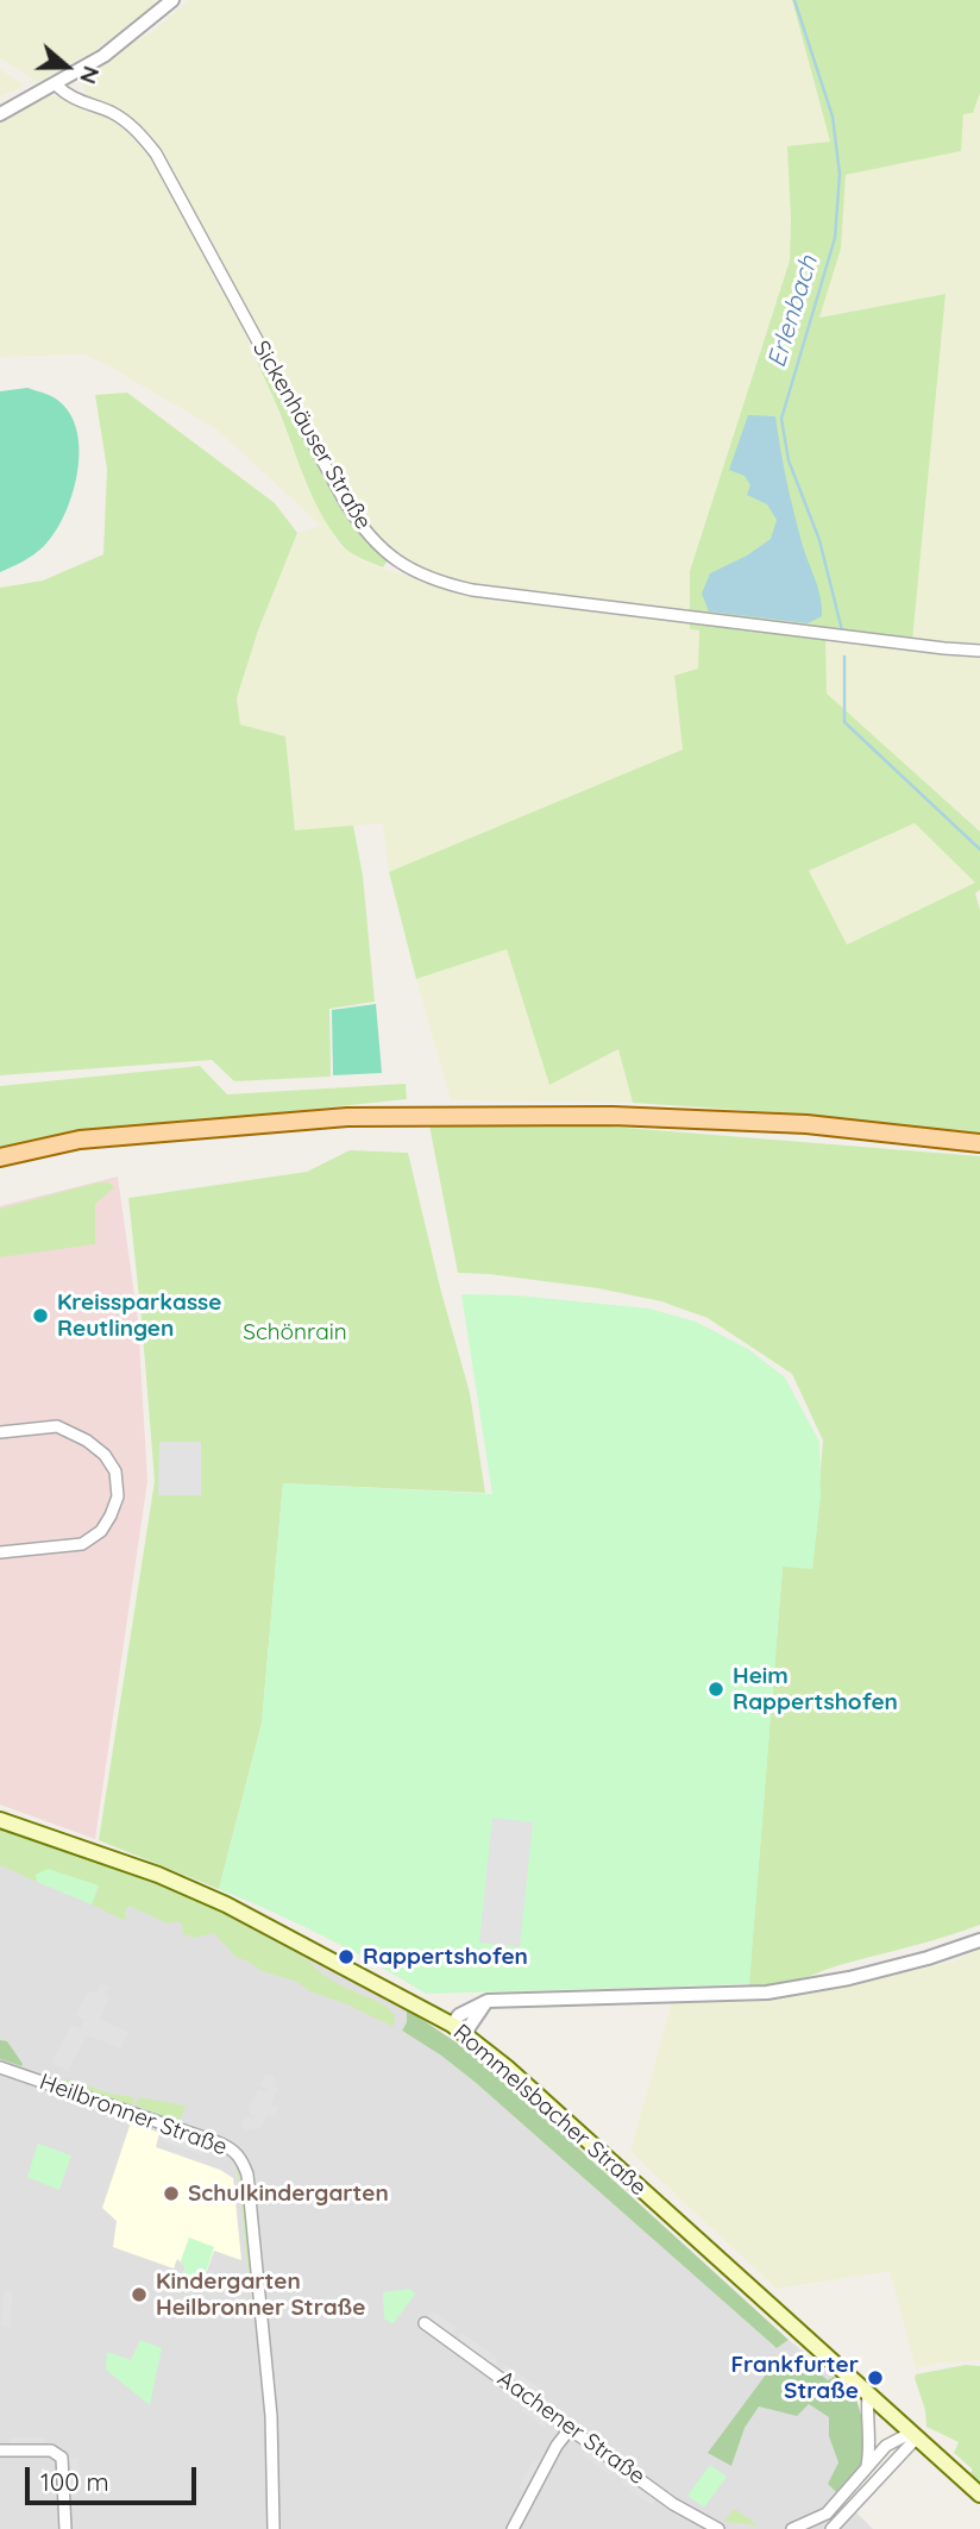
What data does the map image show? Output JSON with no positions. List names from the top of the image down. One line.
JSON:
{"streets":{"main road":["Rommelsbacher Straße"],"street":["Sickenhäuser Straße","Heilbronner Straße","Aachener Straße"]},"water":["Erlenbach"],"parks":["Schönrain"],"places":["Kreissparkasse Reutlingen","Heim Rappertshofen","Rappertshofen","Schulkindergarten","Kindergarten Heilbronner Straße","Frankfurter Straße"],"scale_bar":"100 m","north":"right"}
